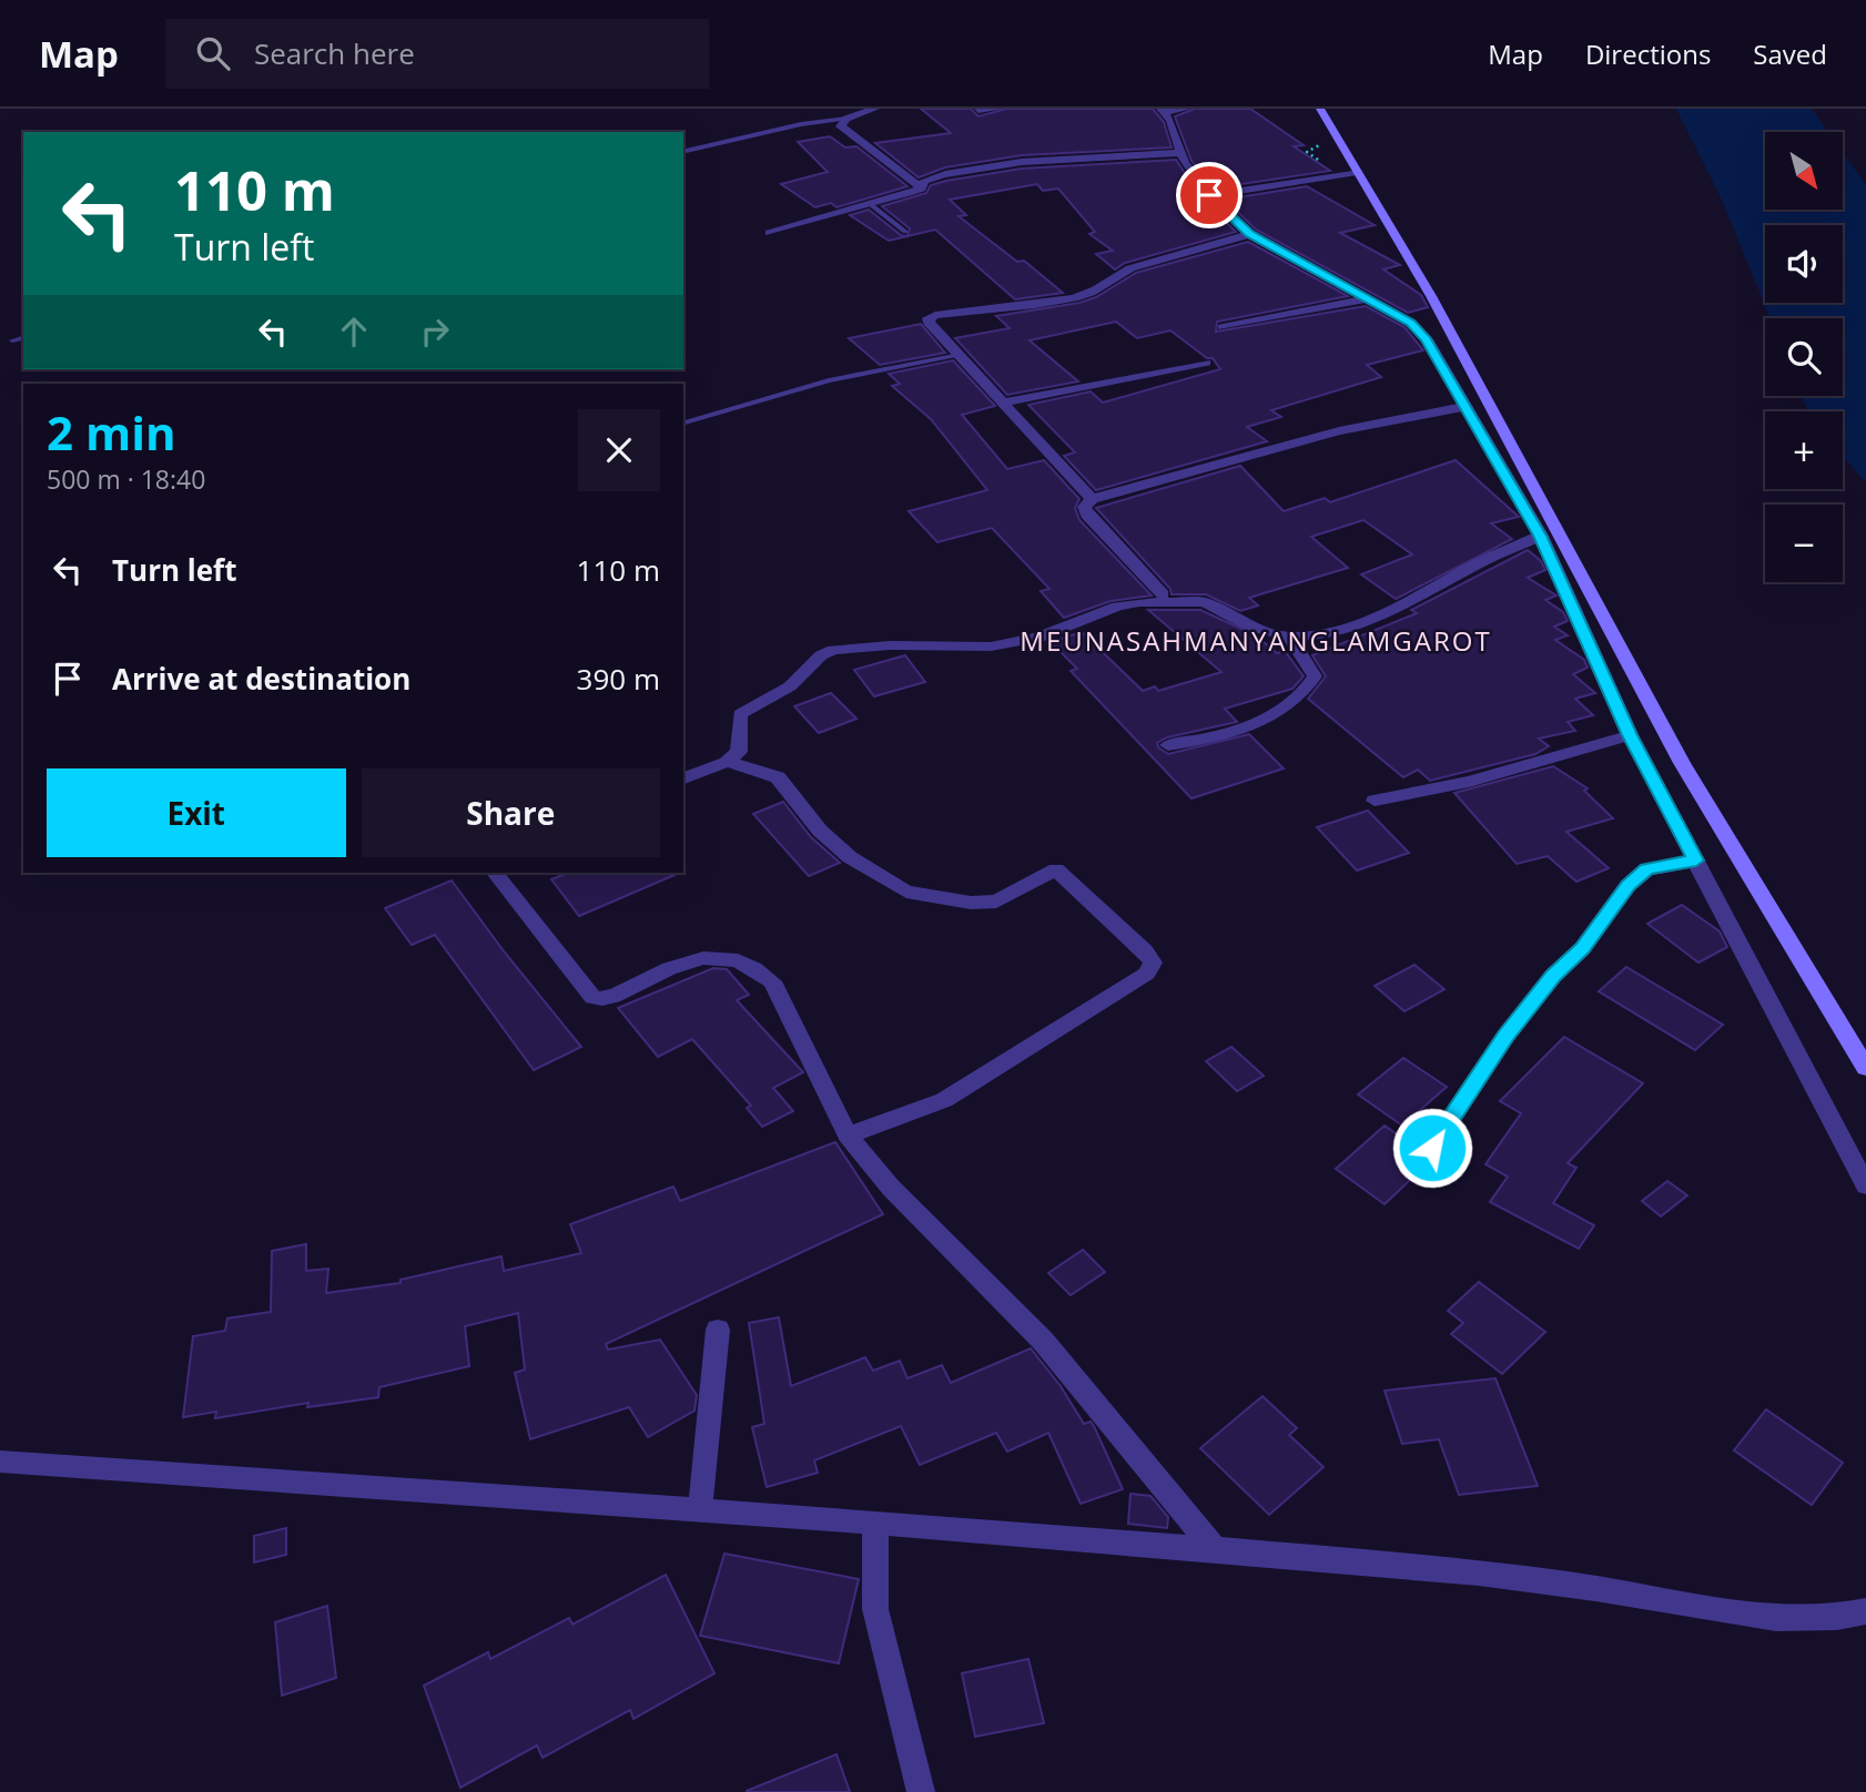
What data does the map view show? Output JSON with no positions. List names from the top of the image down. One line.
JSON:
{"districts":["MEUNASAHMANYANGLAMGAROT"],"north":"bottom right","page":{"header":"Map","search":"Search here","nav":["Map","Directions","Saved"],"map_buttons":["+","−"],"turn":["110 m","Turn left"],"heading":["2 min","500 m · 18:40"],"list":[{"name":"Turn left","value":"110 m"},{"name":"Arrive at destination","value":"390 m"}],"buttons":["Exit","Share"]}}
